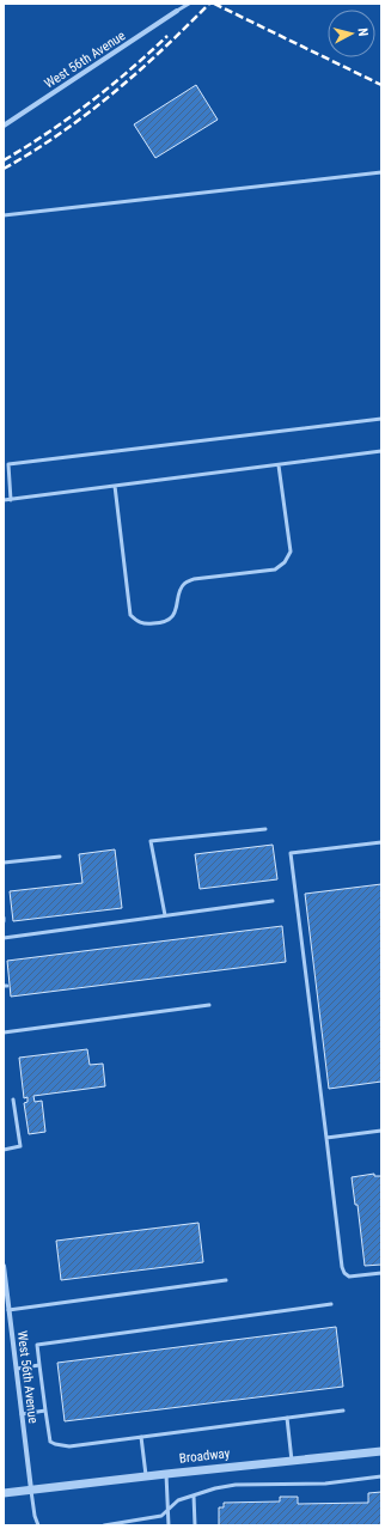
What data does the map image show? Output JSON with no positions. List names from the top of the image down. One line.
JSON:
{"streets":{"street":["West 56th Avenue","Broadway"]},"crossings":[["West 56th Avenue","Broadway"]],"north":"right"}
